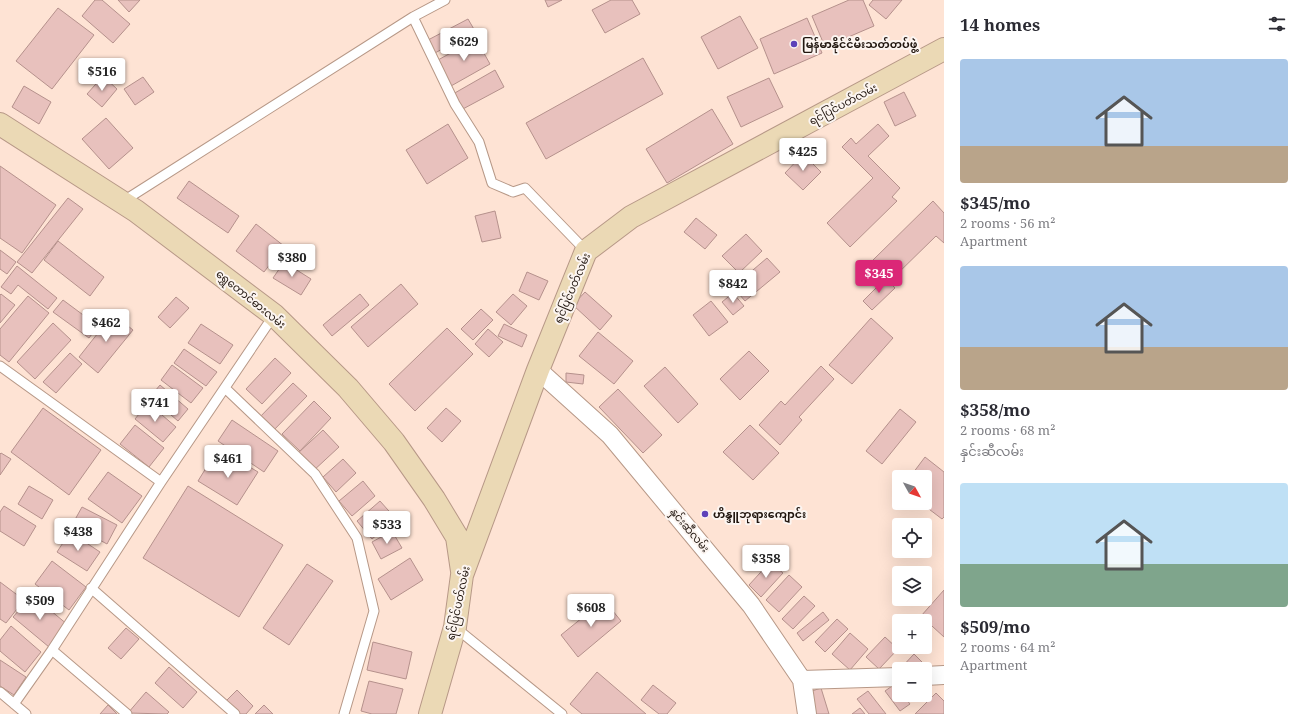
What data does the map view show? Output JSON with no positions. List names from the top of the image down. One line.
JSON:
{"streets":{"street":["ရင်ပြင်ပတ်လမ်း","ရွှေတောင်ဓားလမ်း","နှင်းဆီလမ်း"]},"crossings":[["ရင်ပြင်ပတ်လမ်း","ရွှေတောင်ဓားလမ်း"],["ရင်ပြင်ပတ်လမ်း","နှင်းဆီလမ်း"]],"places":["မြန်မာနိုင်ငံမီးသတ်တပ်ဖွဲ့","ဟိန္ဒူဘုရားကျောင်း"],"north":"bottom right","page":{"heading":"14 homes","price":["$629","$516","$425","$380","$345","$842","$462","$741","$461","$533","$438","$358","$509","$608"],"list":[{"name":"$345/mo","note":"2 rooms · 56 m² · Apartment"},{"name":"$358/mo","note":"2 rooms · 68 m² · နှင်းဆီလမ်း"},{"name":"$509/mo","note":"2 rooms · 64 m² · Apartment"}],"map_buttons":["+","−"]}}
